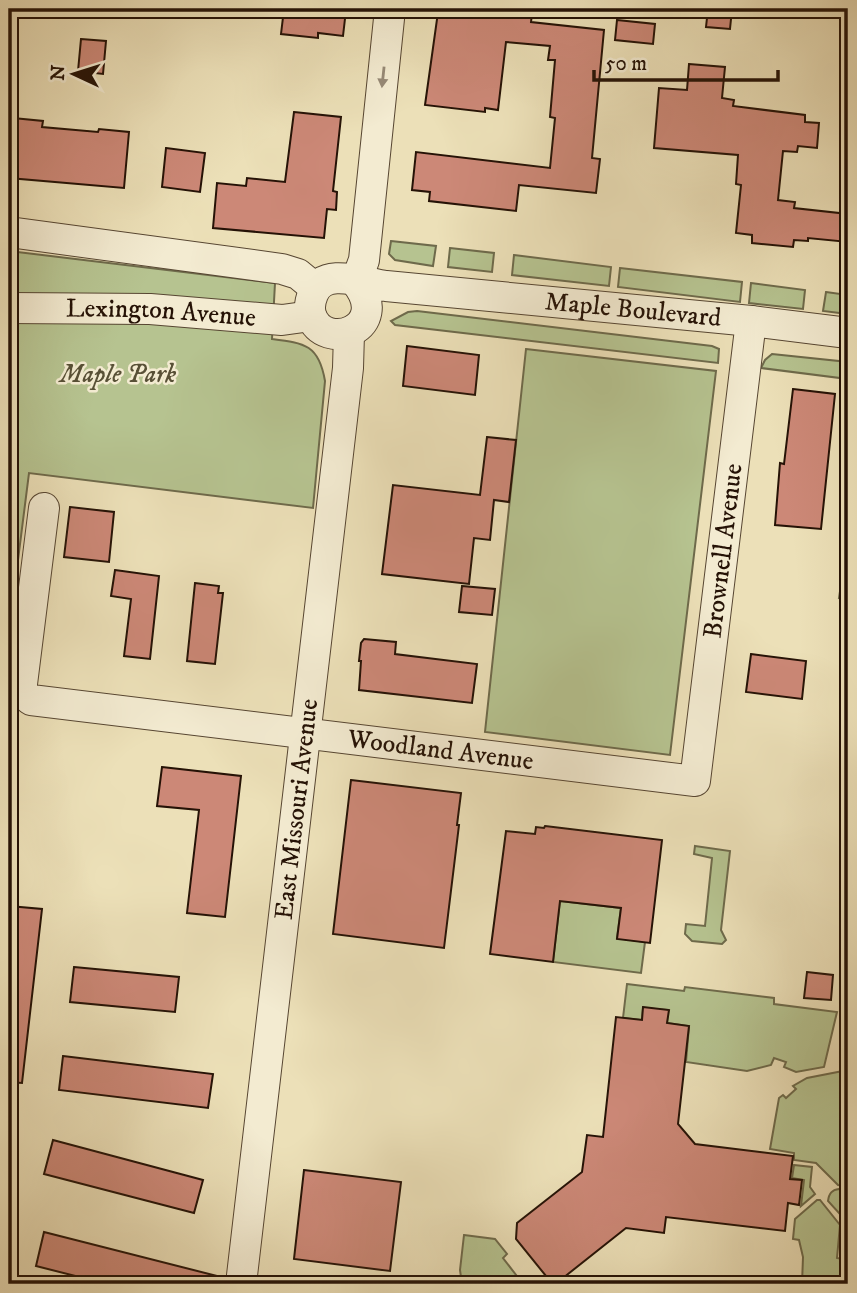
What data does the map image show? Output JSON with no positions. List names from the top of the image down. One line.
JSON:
{"streets":{"street":["Maple Boulevard","Lexington Avenue","Brownell Avenue","Woodland Avenue","East Missouri Avenue"]},"crossings":[["Maple Boulevard","Lexington Avenue"],["Maple Boulevard","Brownell Avenue"],["Maple Boulevard","East Missouri Avenue"],["Lexington Avenue","East Missouri Avenue"],["Brownell Avenue","Woodland Avenue"],["Woodland Avenue","East Missouri Avenue"]],"parks":["Maple Park"],"scale_bar":"50 m","north":"left"}
